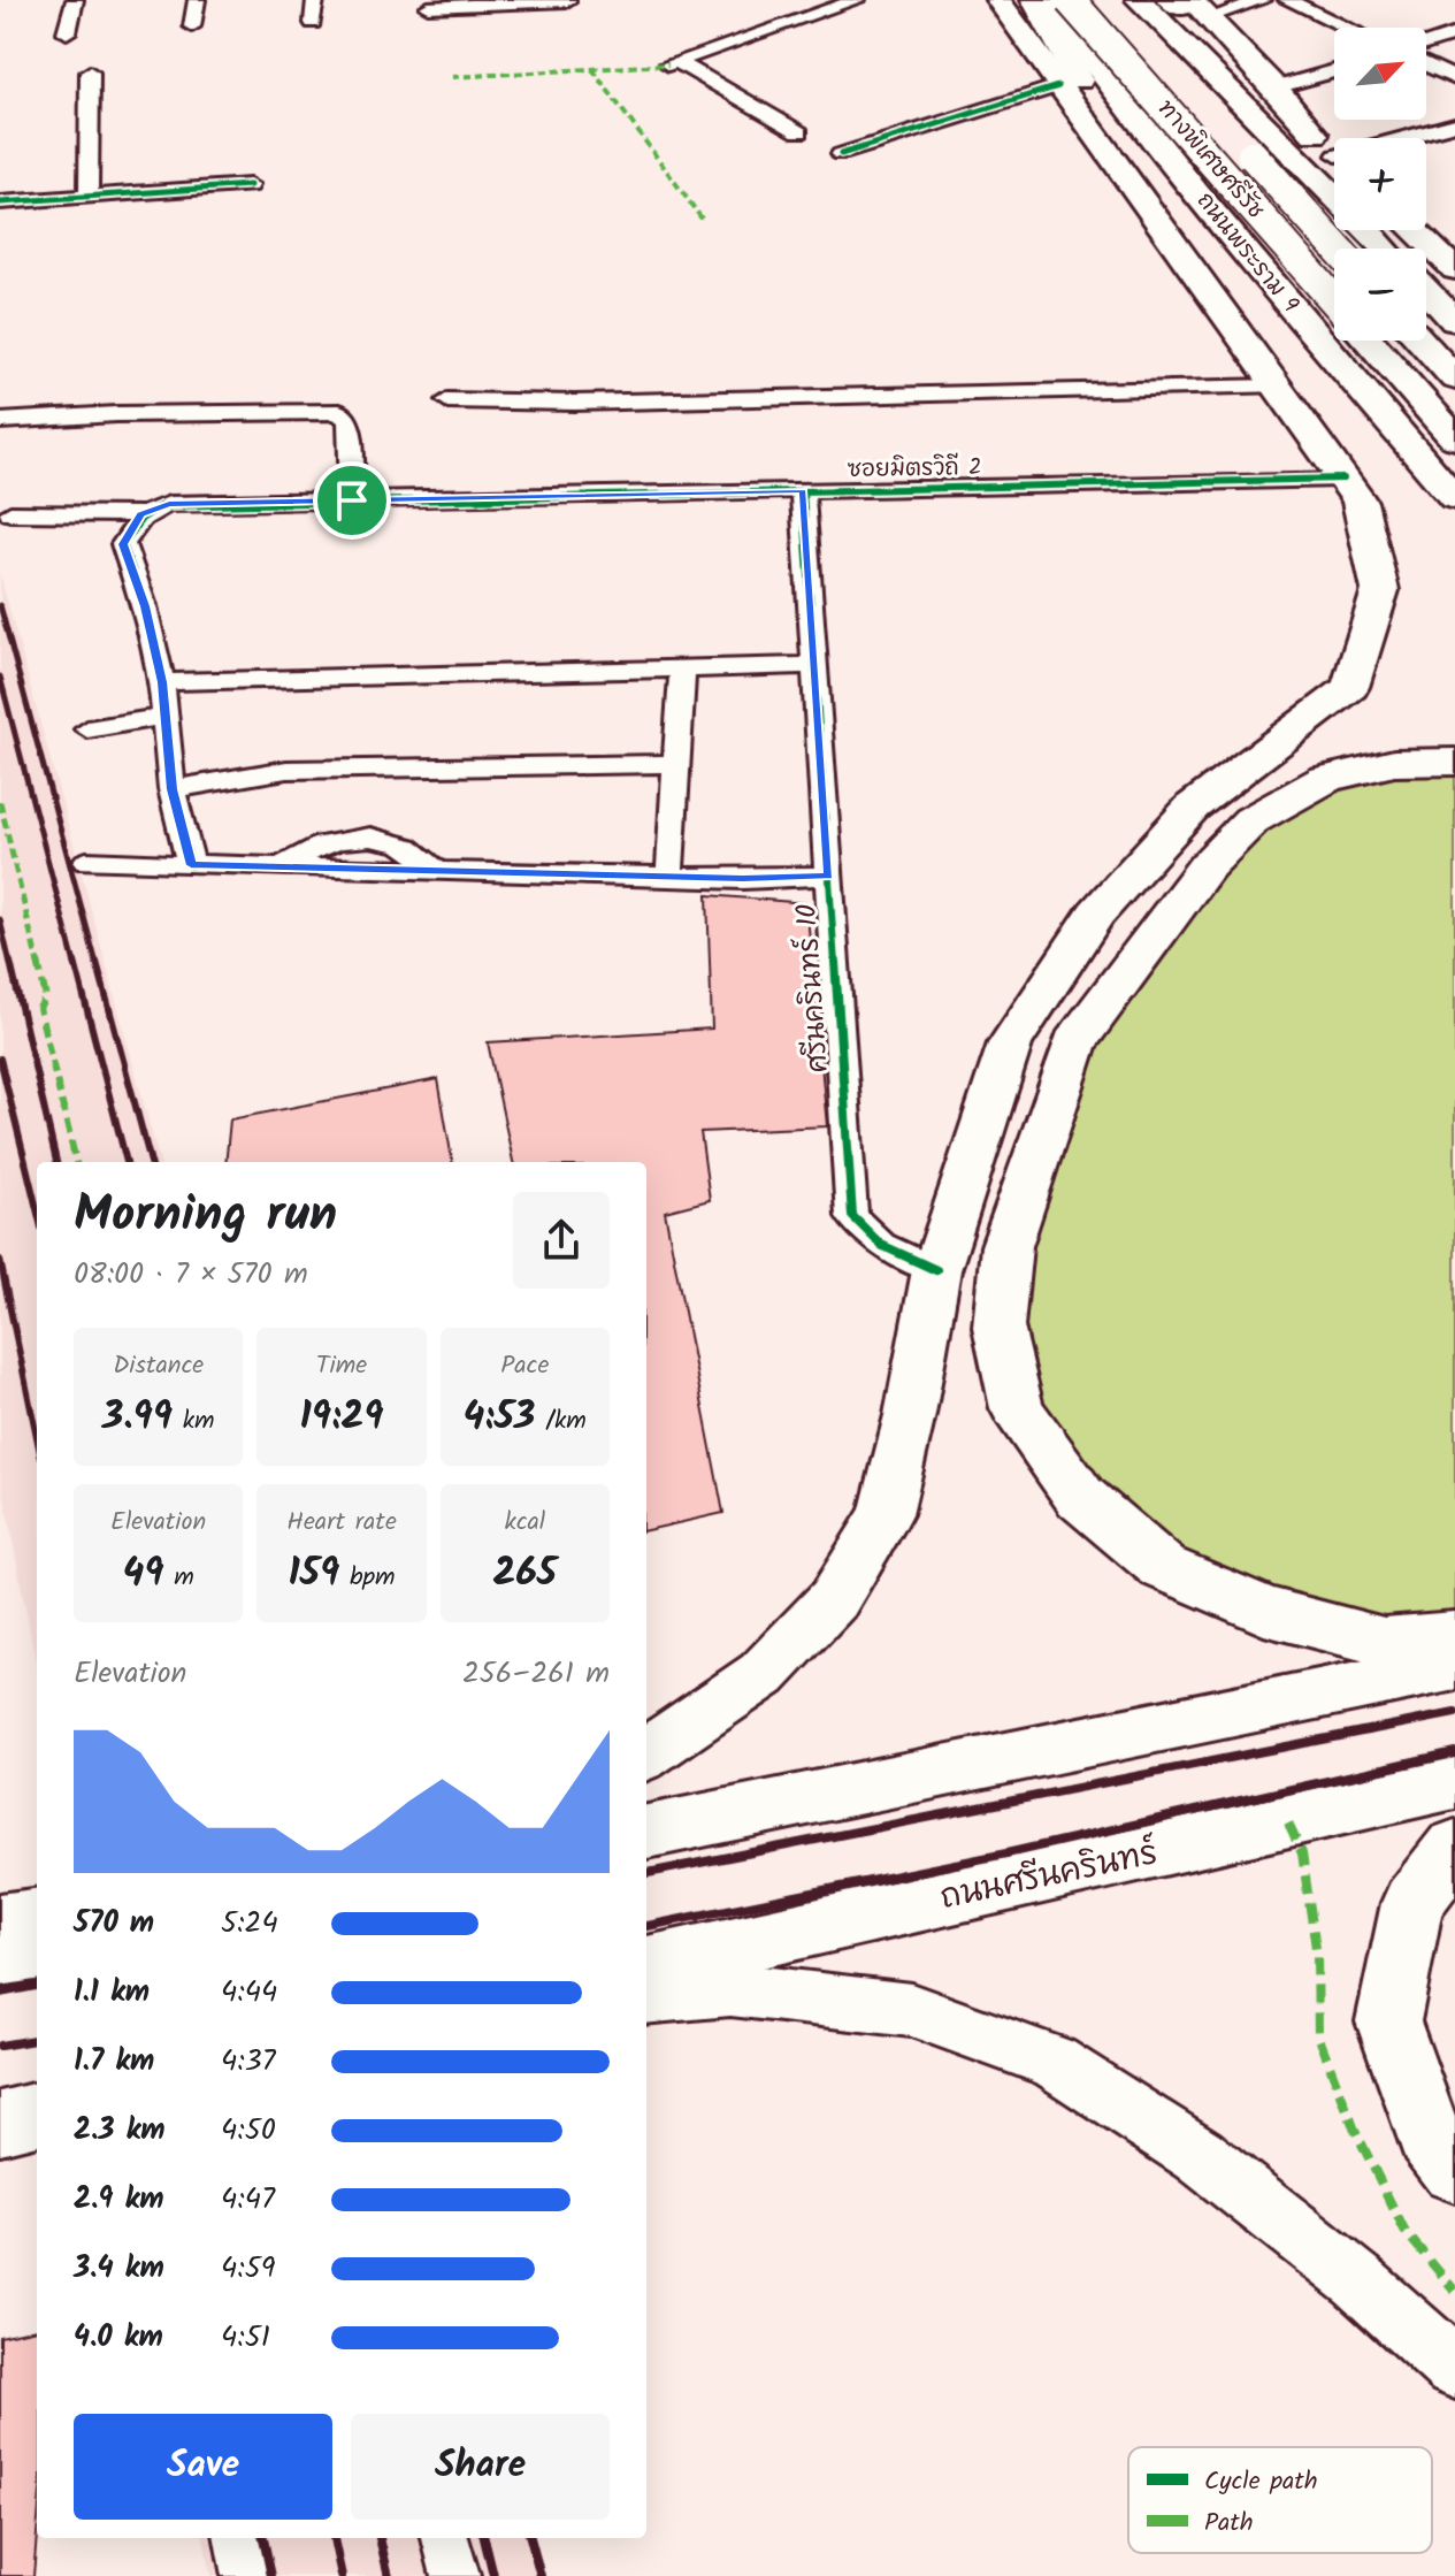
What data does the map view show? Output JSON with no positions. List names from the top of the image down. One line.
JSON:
{"streets":{"highway":["ทางพิเศษศรีรัช"],"main road":["ถนนพระราม 9","ถนนศรีนครินทร์"],"street":["ซอยมิตรวิถี 2","ศรีนครินทร์ 10"]},"crossings":[["ทางพิเศษศรีรัช","ถนนพระราม 9"],["ซอยมิตรวิถี 2","ศรีนครินทร์ 10"]],"legend":["Cycle path","Path"],"north":"top right","page":{"map_buttons":["+","−"],"heading":["Morning run","08:00 · 7 × 570 m"],"stats":[["Distance","3.99 km"],["Time","19:29"],["Pace","4:53 /km"],["Elevation","49 m"],["Heart rate","159 bpm"],["kcal","265"]],"chart":["Elevation","256–261 m"],"list":[{"name":"570 m","note":"5:24"},{"name":"1.1 km","note":"4:44"},{"name":"1.7 km","note":"4:37"},{"name":"2.3 km","note":"4:50"},{"name":"2.9 km","note":"4:47"},{"name":"3.4 km","note":"4:59"},{"name":"4.0 km","note":"4:51"}],"buttons":["Save","Share"]}}
